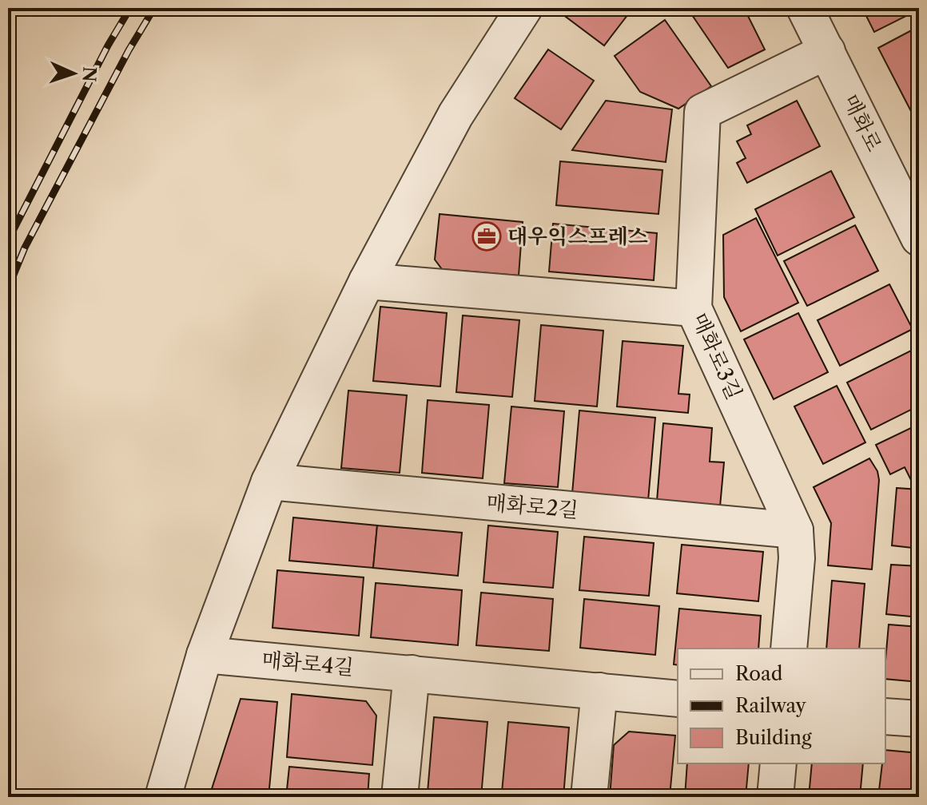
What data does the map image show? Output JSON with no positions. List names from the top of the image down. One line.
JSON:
{"streets":{"street":["매화로","매화로3길","매화로2길","매화로4길"]},"crossings":[["매화로","매화로3길"],["매화로3길","매화로2길"]],"places":{"office":["대우익스프레스"]},"legend":["Road","Railway","Building"],"north":"right"}
